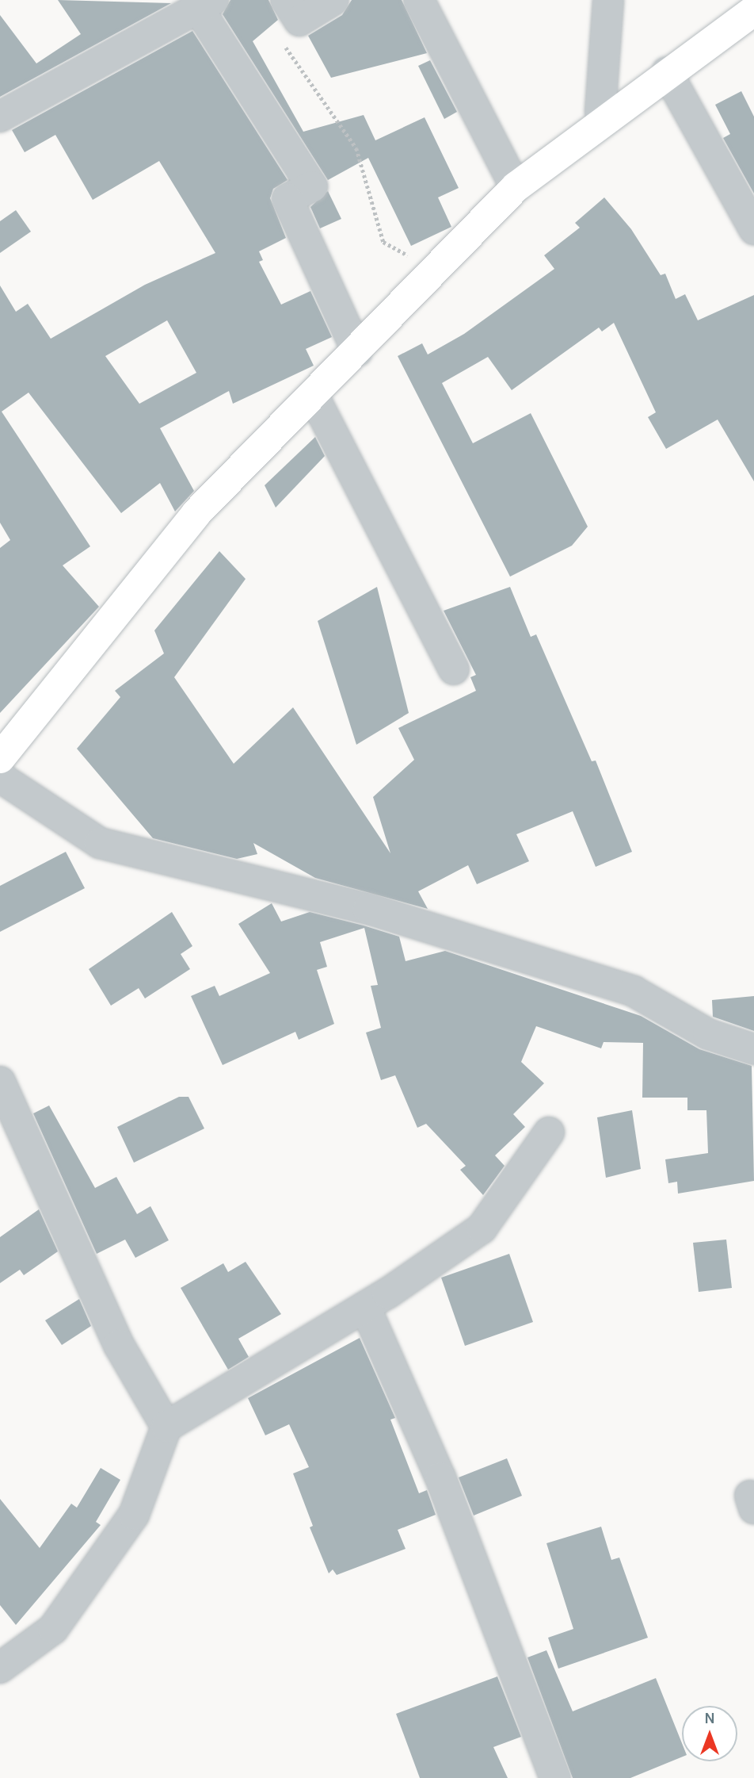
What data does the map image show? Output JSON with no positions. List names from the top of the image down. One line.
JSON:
{"north":"top"}
